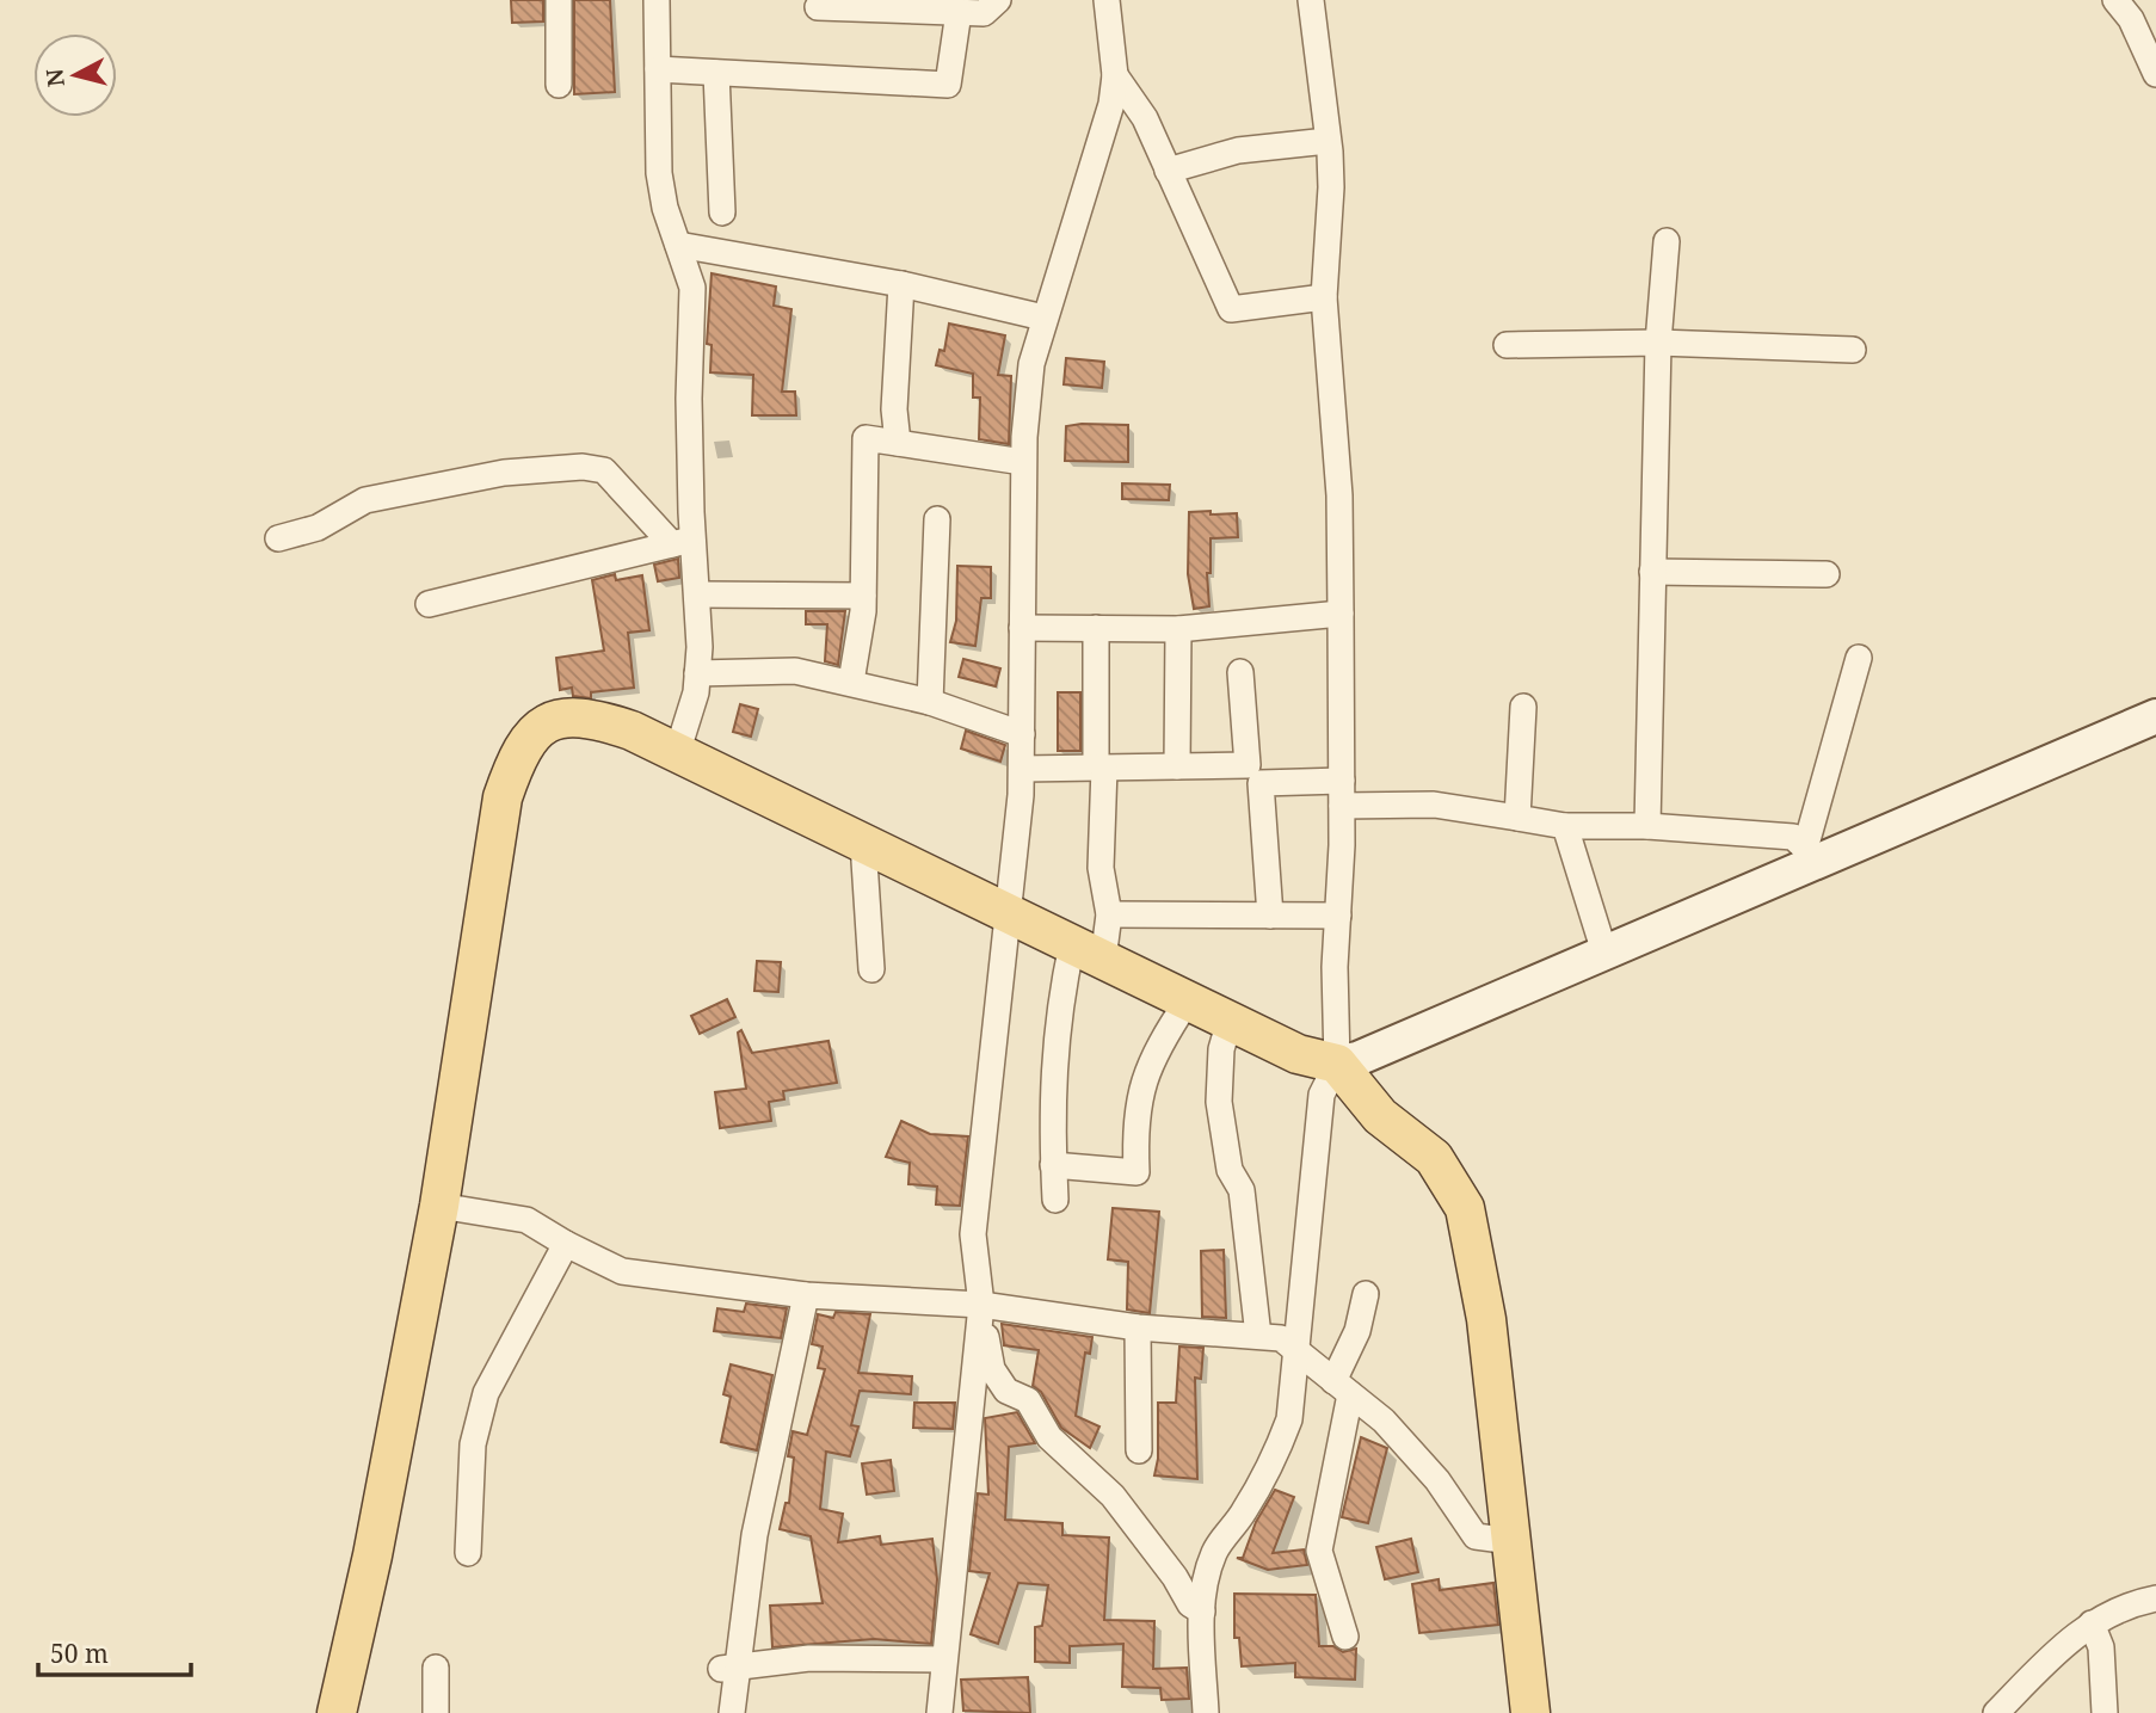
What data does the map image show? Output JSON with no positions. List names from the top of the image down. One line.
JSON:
{"scale_bar":"50 m","north":"left"}
